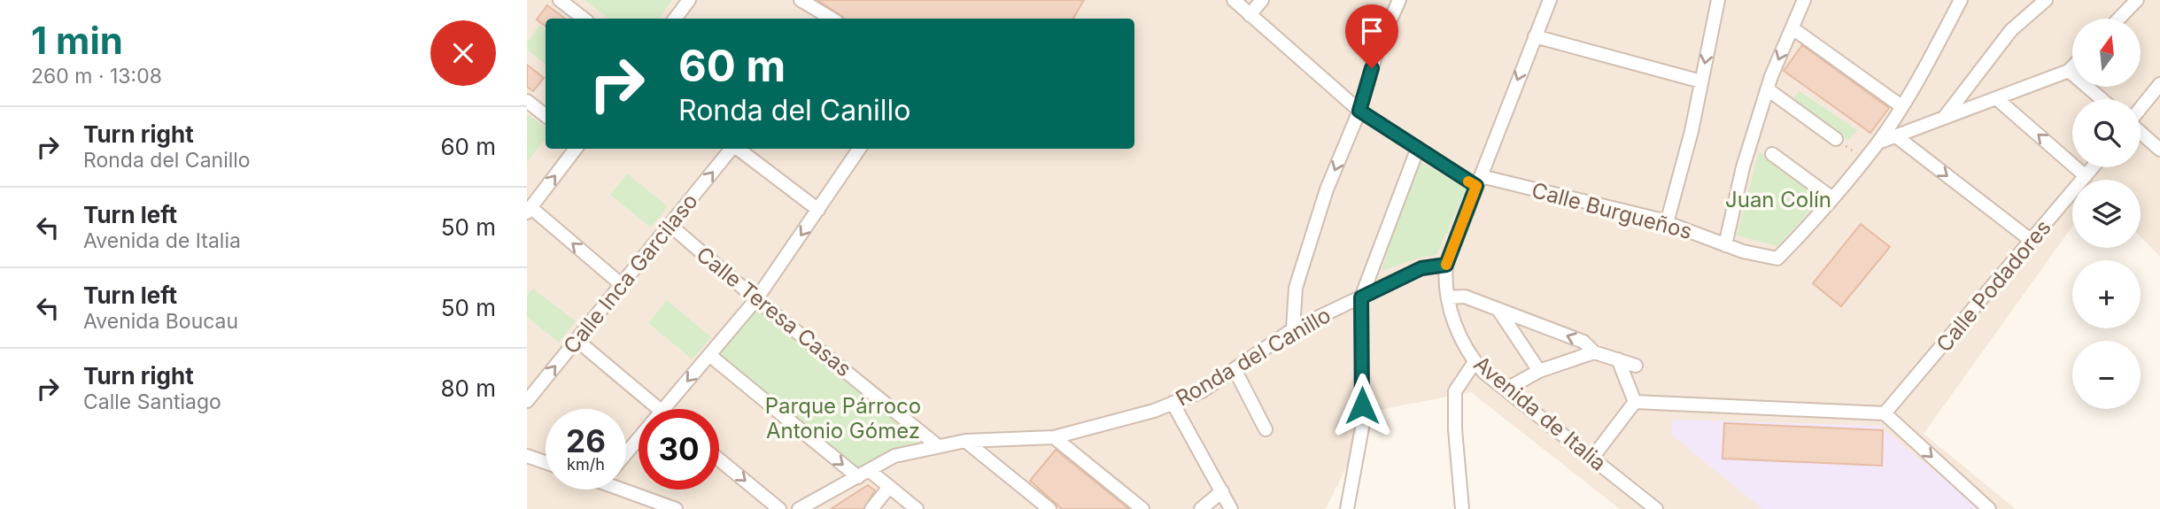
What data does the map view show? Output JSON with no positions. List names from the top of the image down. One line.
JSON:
{"streets":{"street":["Calle Burgueños","Calle Inca Garcilaso","Calle Podadores","Calle Teresa Casas","Ronda del Canillo","Avenida de Italia"]},"crossings":[["Calle Burgueños","Avenida de Italia"],["Calle Inca Garcilaso","Calle Teresa Casas"],["Calle Teresa Casas","Ronda del Canillo"],["Ronda del Canillo","Avenida de Italia"]],"parks":["Juan Colín","Parque Párroco Antonio Gómez"],"north":"top","page":{"heading":["1 min","260 m · 13:08"],"map_buttons":["+","−"],"turn":["60 m","Ronda del Canillo"],"list":[{"name":"Turn right","note":"Ronda del Canillo","value":"60 m"},{"name":"Turn left","note":"Avenida de Italia","value":"50 m"},{"name":"Turn left","note":"Avenida Boucau","value":"50 m"},{"name":"Turn right","note":"Calle Santiago","value":"80 m"}],"speed":"26 km/h","limit":"30"}}
